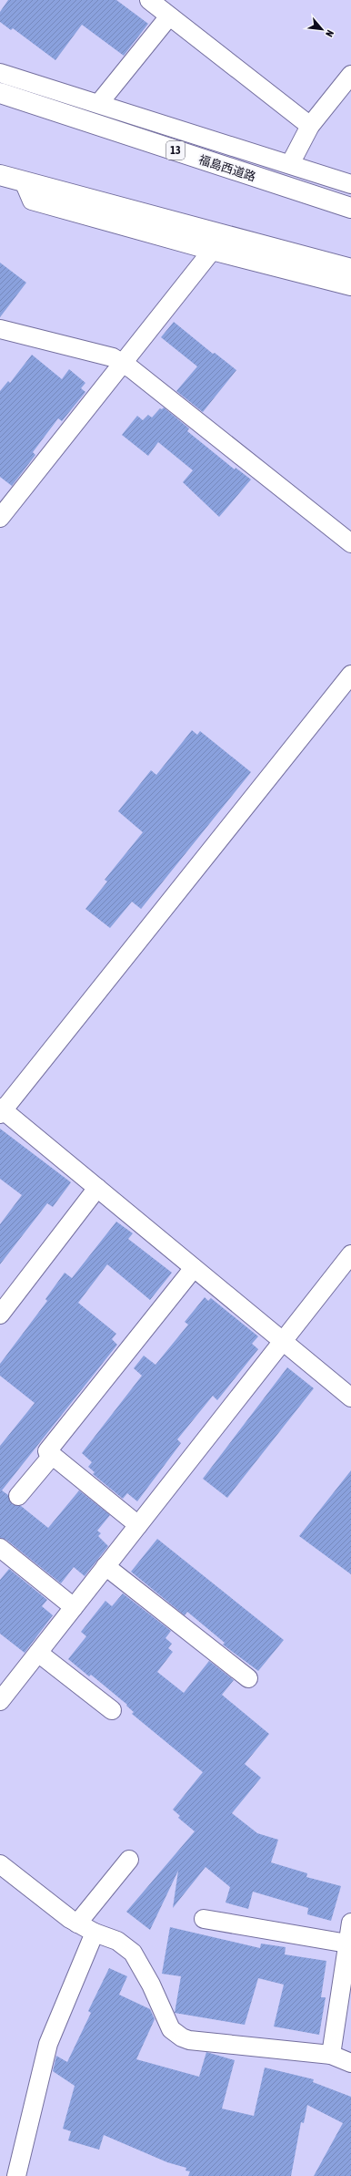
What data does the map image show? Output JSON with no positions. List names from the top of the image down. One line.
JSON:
{"streets":{"highway":["13","福島西道路"]},"north":"bottom right"}
